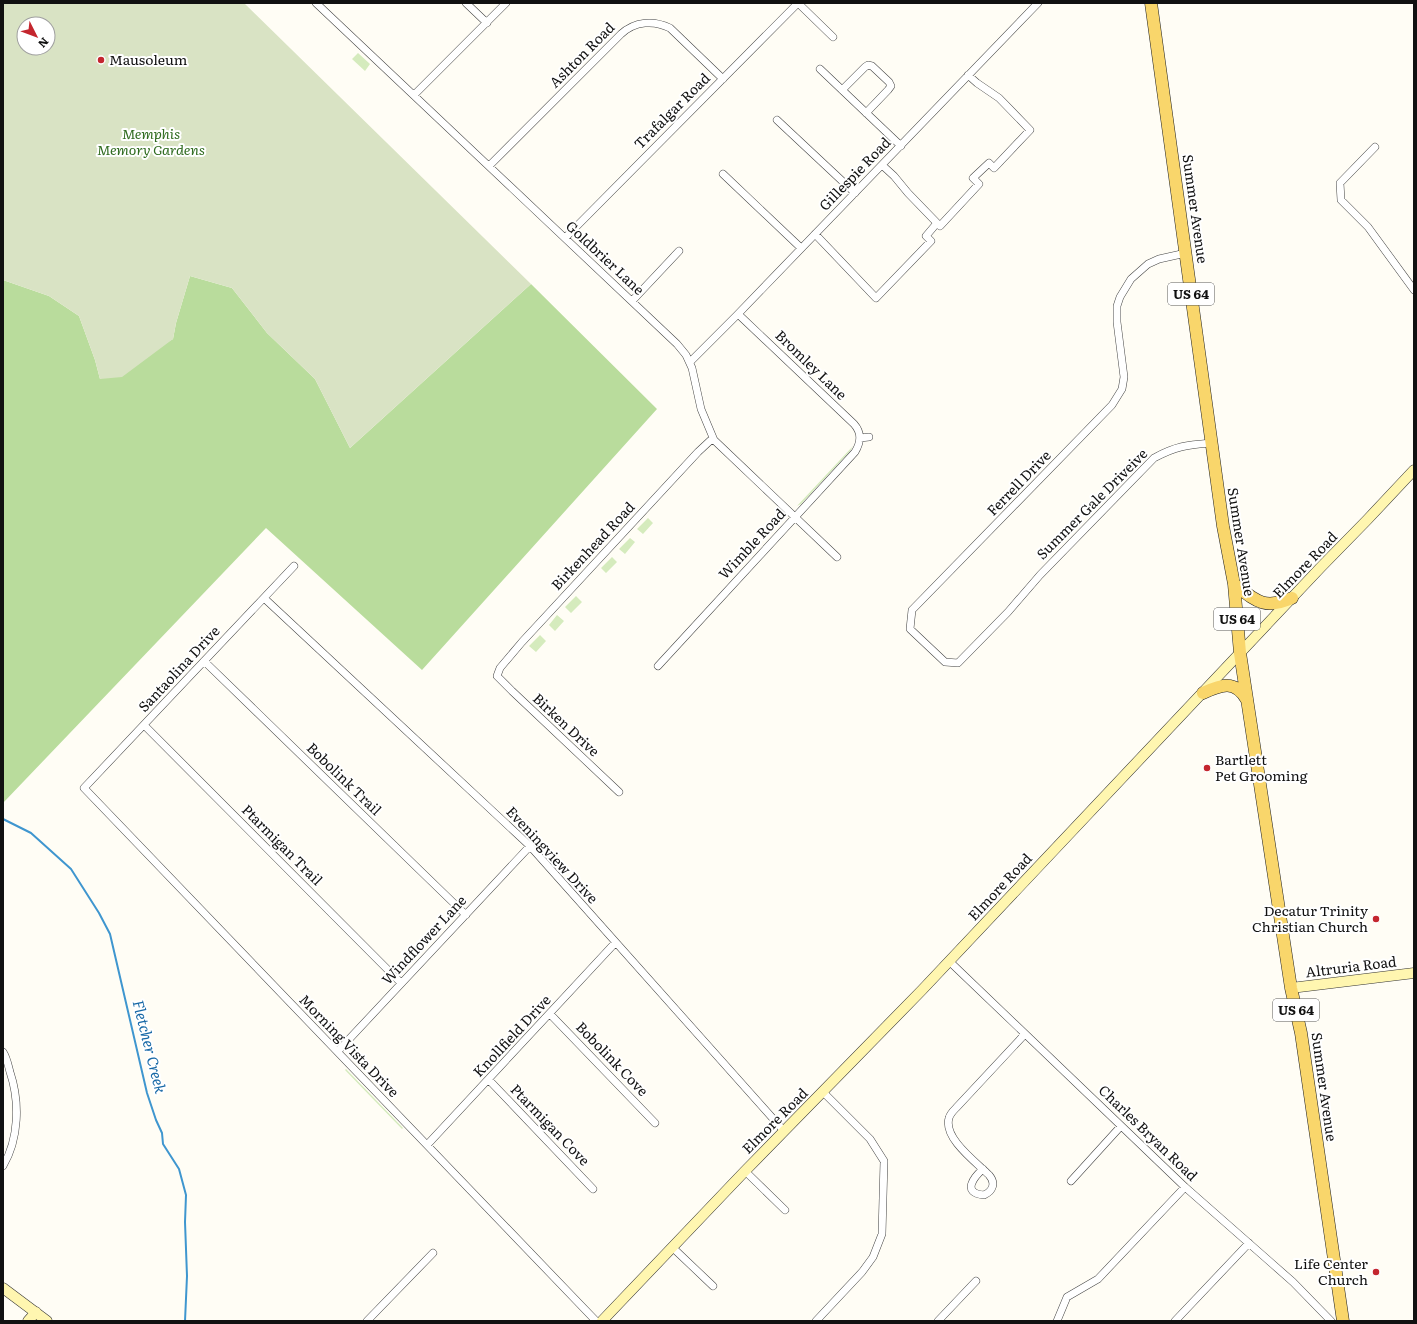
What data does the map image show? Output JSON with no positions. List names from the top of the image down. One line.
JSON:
{"streets":{"main road":["Summer Avenue","US 64"],"street":["Ashton Road","Trafalgar Road","Gillespie Road","Goldbrier Lane","Bromley Lane","Ferrell Drive","Summer Gale Driveive","Wimble Road","Birkenhead Road","Elmore Road","Santaolina Drive","Birken Drive","Bobolink Trail","Ptarmigan Trail","Eveningview Drive","Windflower Lane","Altruria Road","Knollfield Drive","Morning Vista Drive","Bobolink Cove","Ptarmigan Cove","Charles Bryan Road"]},"crossings":[["Ashton Road","Trafalgar Road"],["Ashton Road","Goldbrier Lane"],["Trafalgar Road","Goldbrier Lane"],["Gillespie Road","Goldbrier Lane"],["Gillespie Road","Bromley Lane"],["Summer Avenue","Ferrell Drive"],["Summer Avenue","Summer Gale Driveive"],["Summer Avenue","Elmore Road"],["Summer Avenue","Altruria Road"],["Goldbrier Lane","Wimble Road"],["Goldbrier Lane","Birkenhead Road"],["Bromley Lane","Wimble Road"],["Ferrell Drive","Summer Gale Driveive"],["Birkenhead Road","Birken Drive"],["Elmore Road","Eveningview Drive"],["Elmore Road","Charles Bryan Road"],["Santaolina Drive","Bobolink Trail"],["Santaolina Drive","Ptarmigan Trail"],["Santaolina Drive","Eveningview Drive"],["Santaolina Drive","Morning Vista Drive"],["Bobolink Trail","Windflower Lane"],["Ptarmigan Trail","Windflower Lane"],["Eveningview Drive","Windflower Lane"],["Eveningview Drive","Knollfield Drive"],["Windflower Lane","Morning Vista Drive"],["Knollfield Drive","Morning Vista Drive"],["Knollfield Drive","Bobolink Cove"],["Knollfield Drive","Ptarmigan Cove"]],"water":["Fletcher Creek"],"parks":["Memphis Memory Gardens"],"places":["Mausoleum","Bartlett Pet Grooming","Decatur Trinity Christian Church","Life Center Church"],"north":"bottom right"}
